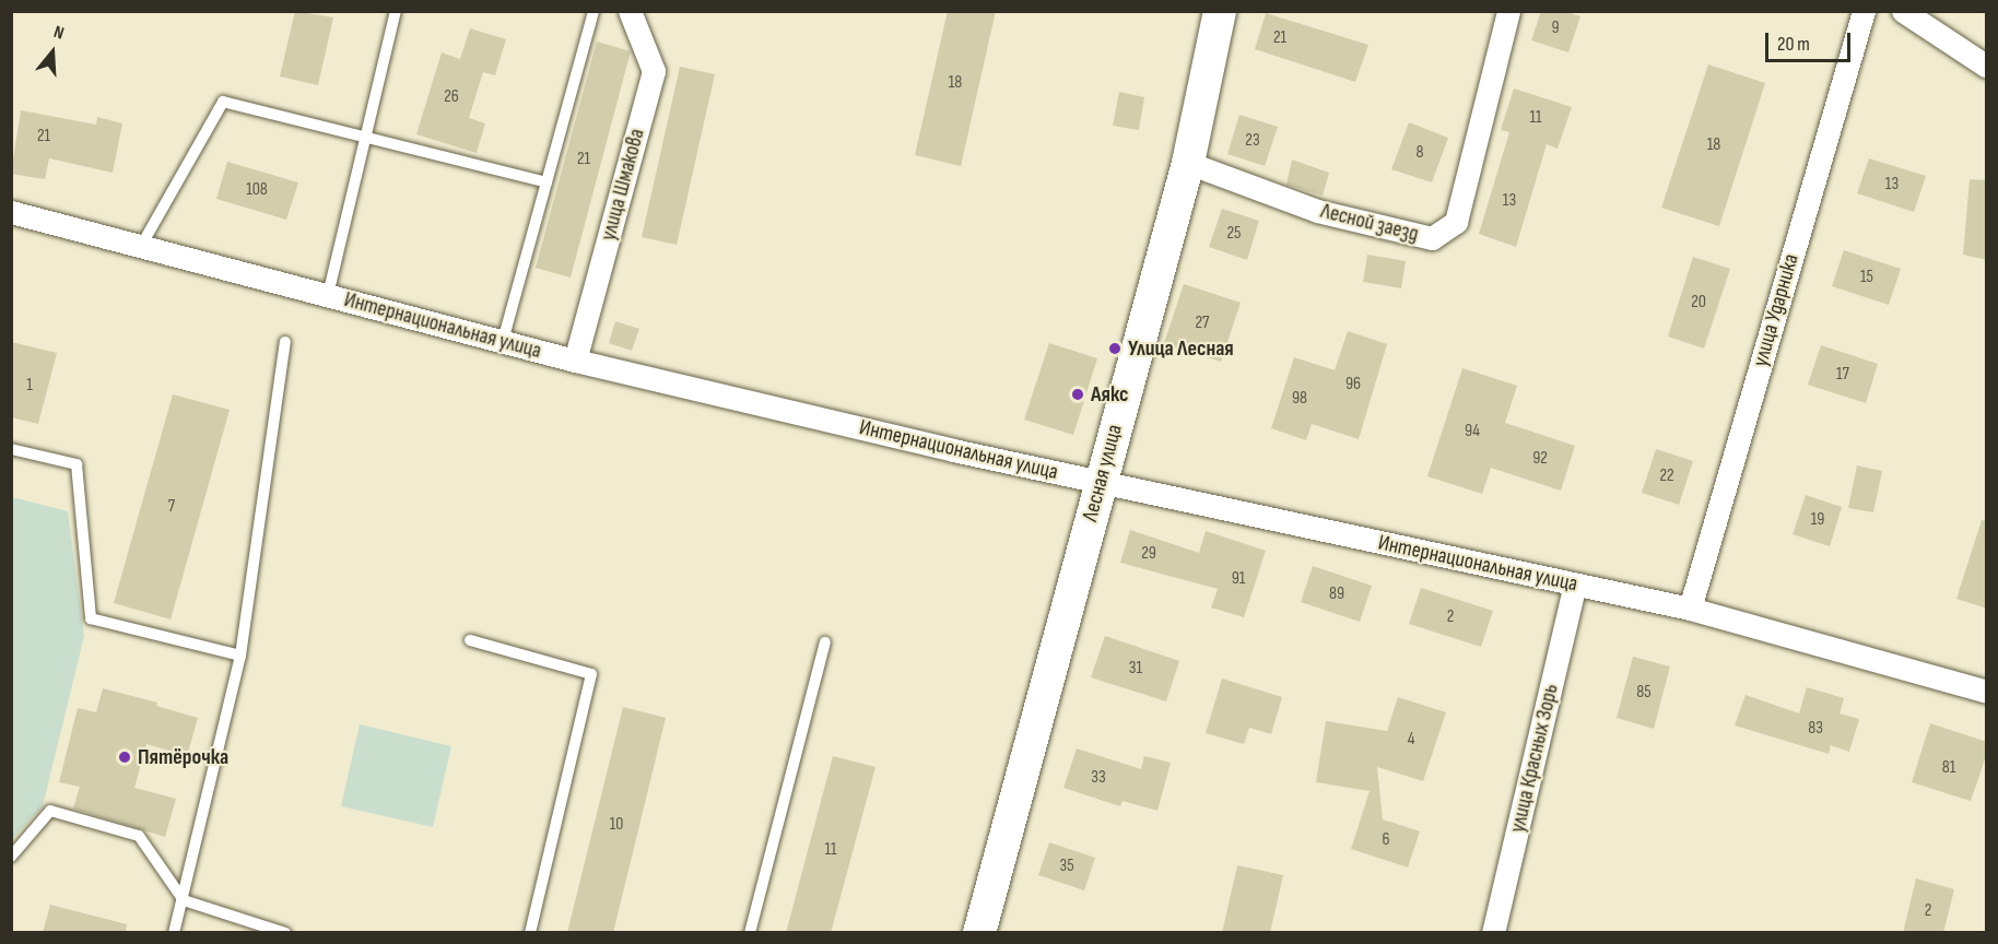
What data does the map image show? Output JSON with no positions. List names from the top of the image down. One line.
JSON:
{"streets":{"street":["улица Шмакова","Лесной заезд","улица Ударника","Интернациональная улица","Лесная улица","улица Красных Зорь"]},"crossings":[["улица Шмакова","Интернациональная улица"],["Лесной заезд","Лесная улица"],["улица Ударника","Интернациональная улица"],["Интернациональная улица","Лесная улица"],["Интернациональная улица","улица Красных Зорь"]],"places":["Улица Лесная","Аякс","Пятёрочка"],"house_numbers":["9","21","18","26","11","21","23","18","8","21","13","108","13","25","15","20","27","17","96","1","98","94","92","22","7","19","29","91","89","2","31","85","83","4","81","33","10","6","11","35","2"],"scale_bar":"20 m","north":"top"}
